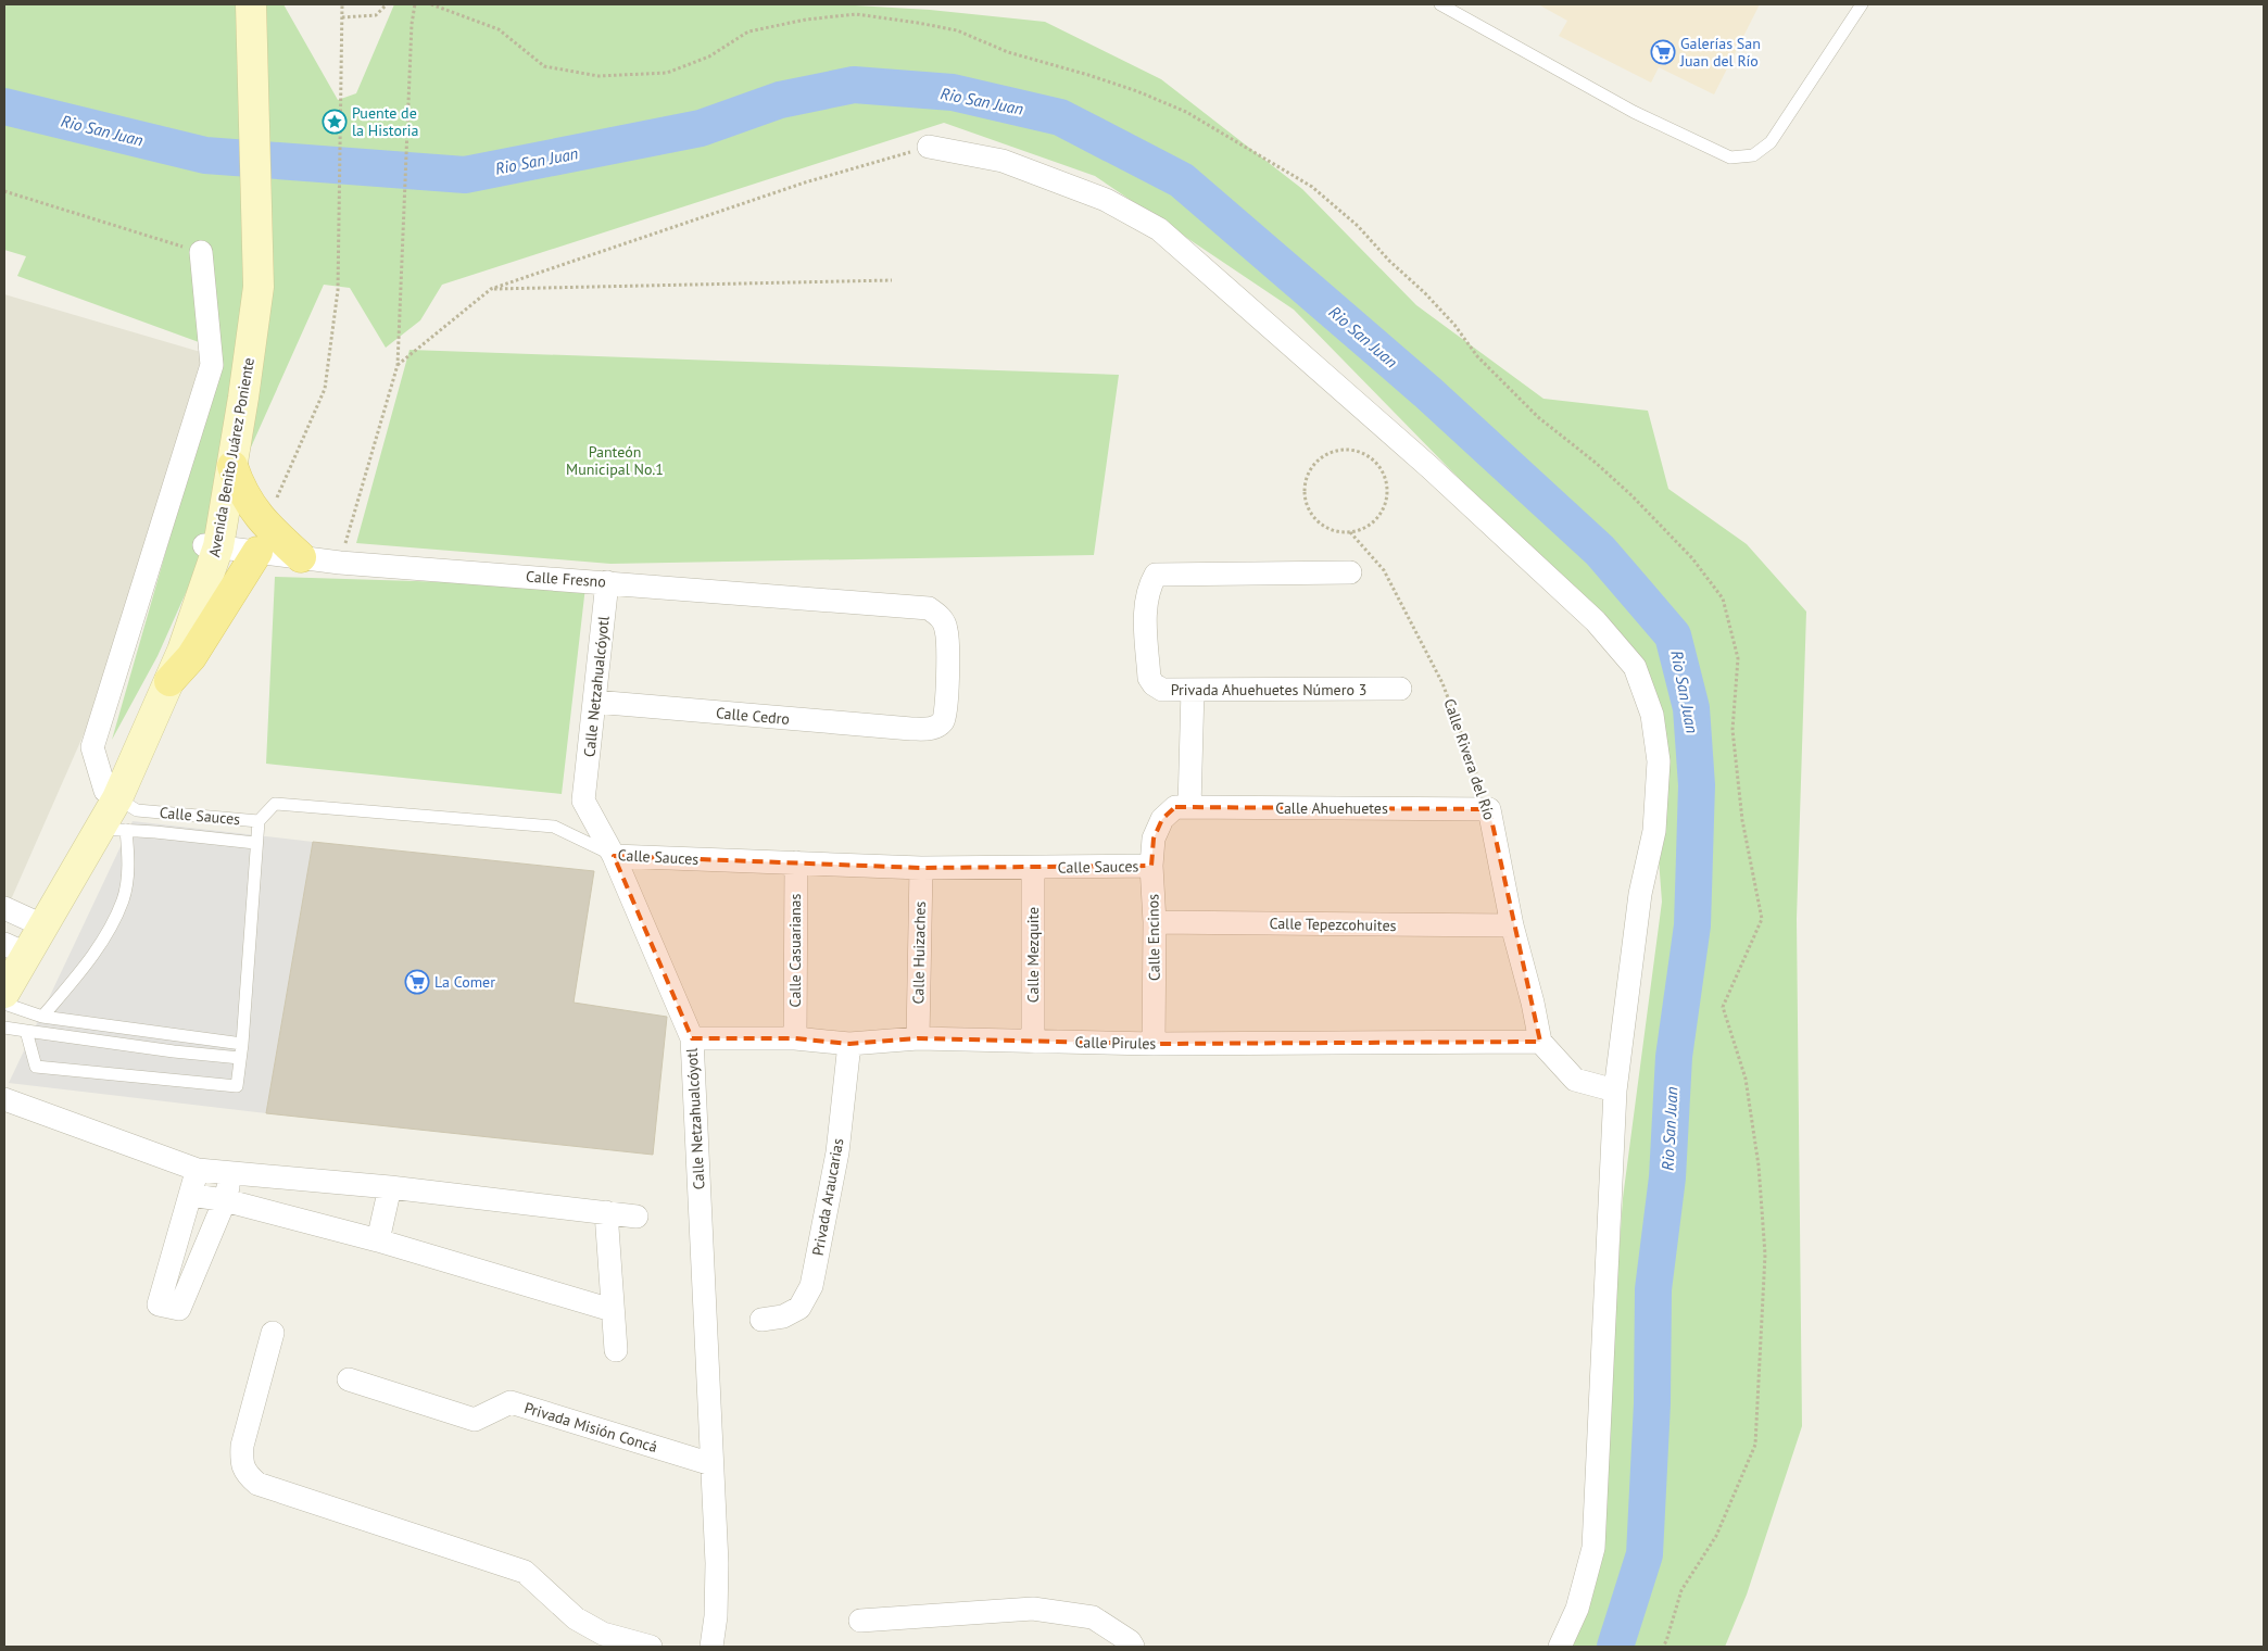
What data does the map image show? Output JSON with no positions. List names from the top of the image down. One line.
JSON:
{"streets":{"main road":["Avenida Benito Juárez Poniente"],"street":["Calle Fresno","Calle Netzahualcóyotl","Privada Ahuehuetes Número 3","Calle Cedro","Calle Rivera del Río","Calle Ahuehuetes","Calle Sauces","Calle Tepezcohuites","Calle Encinos","Calle Casuarianas","Calle Huizaches","Calle Mezquite","Calle Pirules","Privada Araucarias","Privada Misión Concá"]},"crossings":[["Avenida Benito Juárez Poniente","Calle Sauces"],["Calle Fresno","Calle Netzahualcóyotl"],["Calle Fresno","Calle Cedro"],["Calle Netzahualcóyotl","Calle Cedro"],["Calle Netzahualcóyotl","Calle Sauces"],["Calle Netzahualcóyotl","Calle Pirules"],["Calle Netzahualcóyotl","Privada Misión Concá"],["Calle Rivera del Río","Calle Ahuehuetes"],["Calle Rivera del Río","Calle Tepezcohuites"],["Calle Rivera del Río","Calle Pirules"],["Calle Ahuehuetes","Calle Encinos"],["Calle Sauces","Calle Encinos"],["Calle Sauces","Calle Casuarianas"],["Calle Sauces","Calle Huizaches"],["Calle Sauces","Calle Mezquite"],["Calle Tepezcohuites","Calle Encinos"],["Calle Encinos","Calle Pirules"],["Calle Casuarianas","Calle Pirules"],["Calle Huizaches","Calle Pirules"],["Calle Mezquite","Calle Pirules"],["Calle Pirules","Privada Araucarias"]],"water":["Rio San Juan"],"parks":["Panteón Municipal No.1"],"places":{"supermarket":["Galerías San Juan del Río","La Comer"],"place":["Puente de la Historia"]}}
